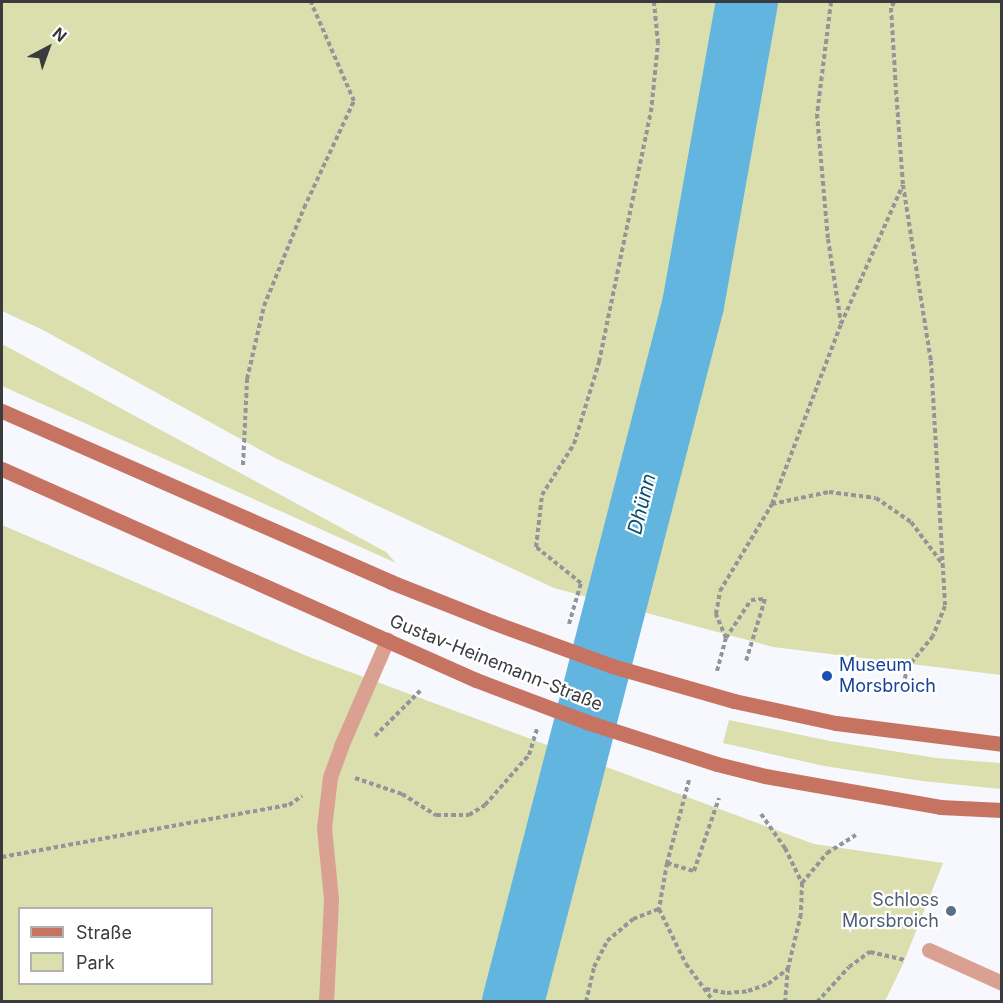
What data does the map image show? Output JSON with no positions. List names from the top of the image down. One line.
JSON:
{"streets":{"main road":["Gustav-Heinemann-Straße"]},"water":["Dhünn"],"places":["Museum Morsbroich","Schloss Morsbroich"],"legend":["Straße","Park"],"north":"top right"}
